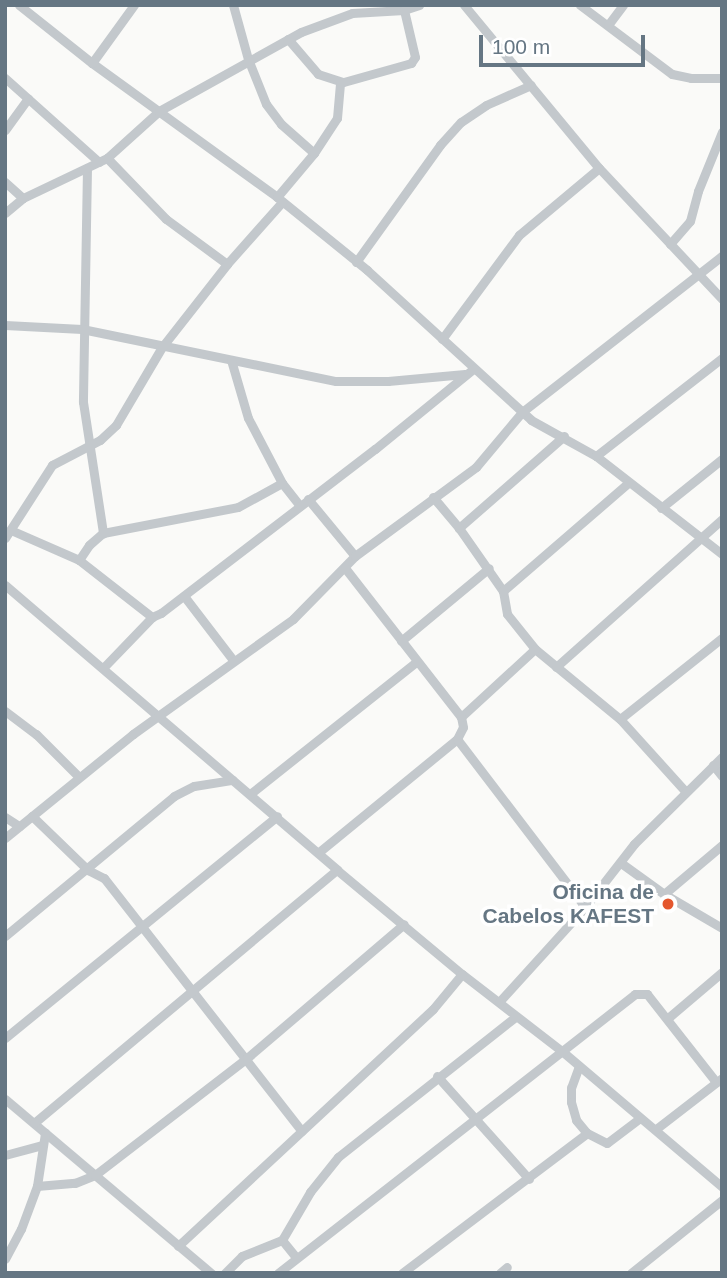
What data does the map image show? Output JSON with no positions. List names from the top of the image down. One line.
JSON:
{"places":["Oficina de Cabelos KAFEST"],"scale_bar":"100 m"}
